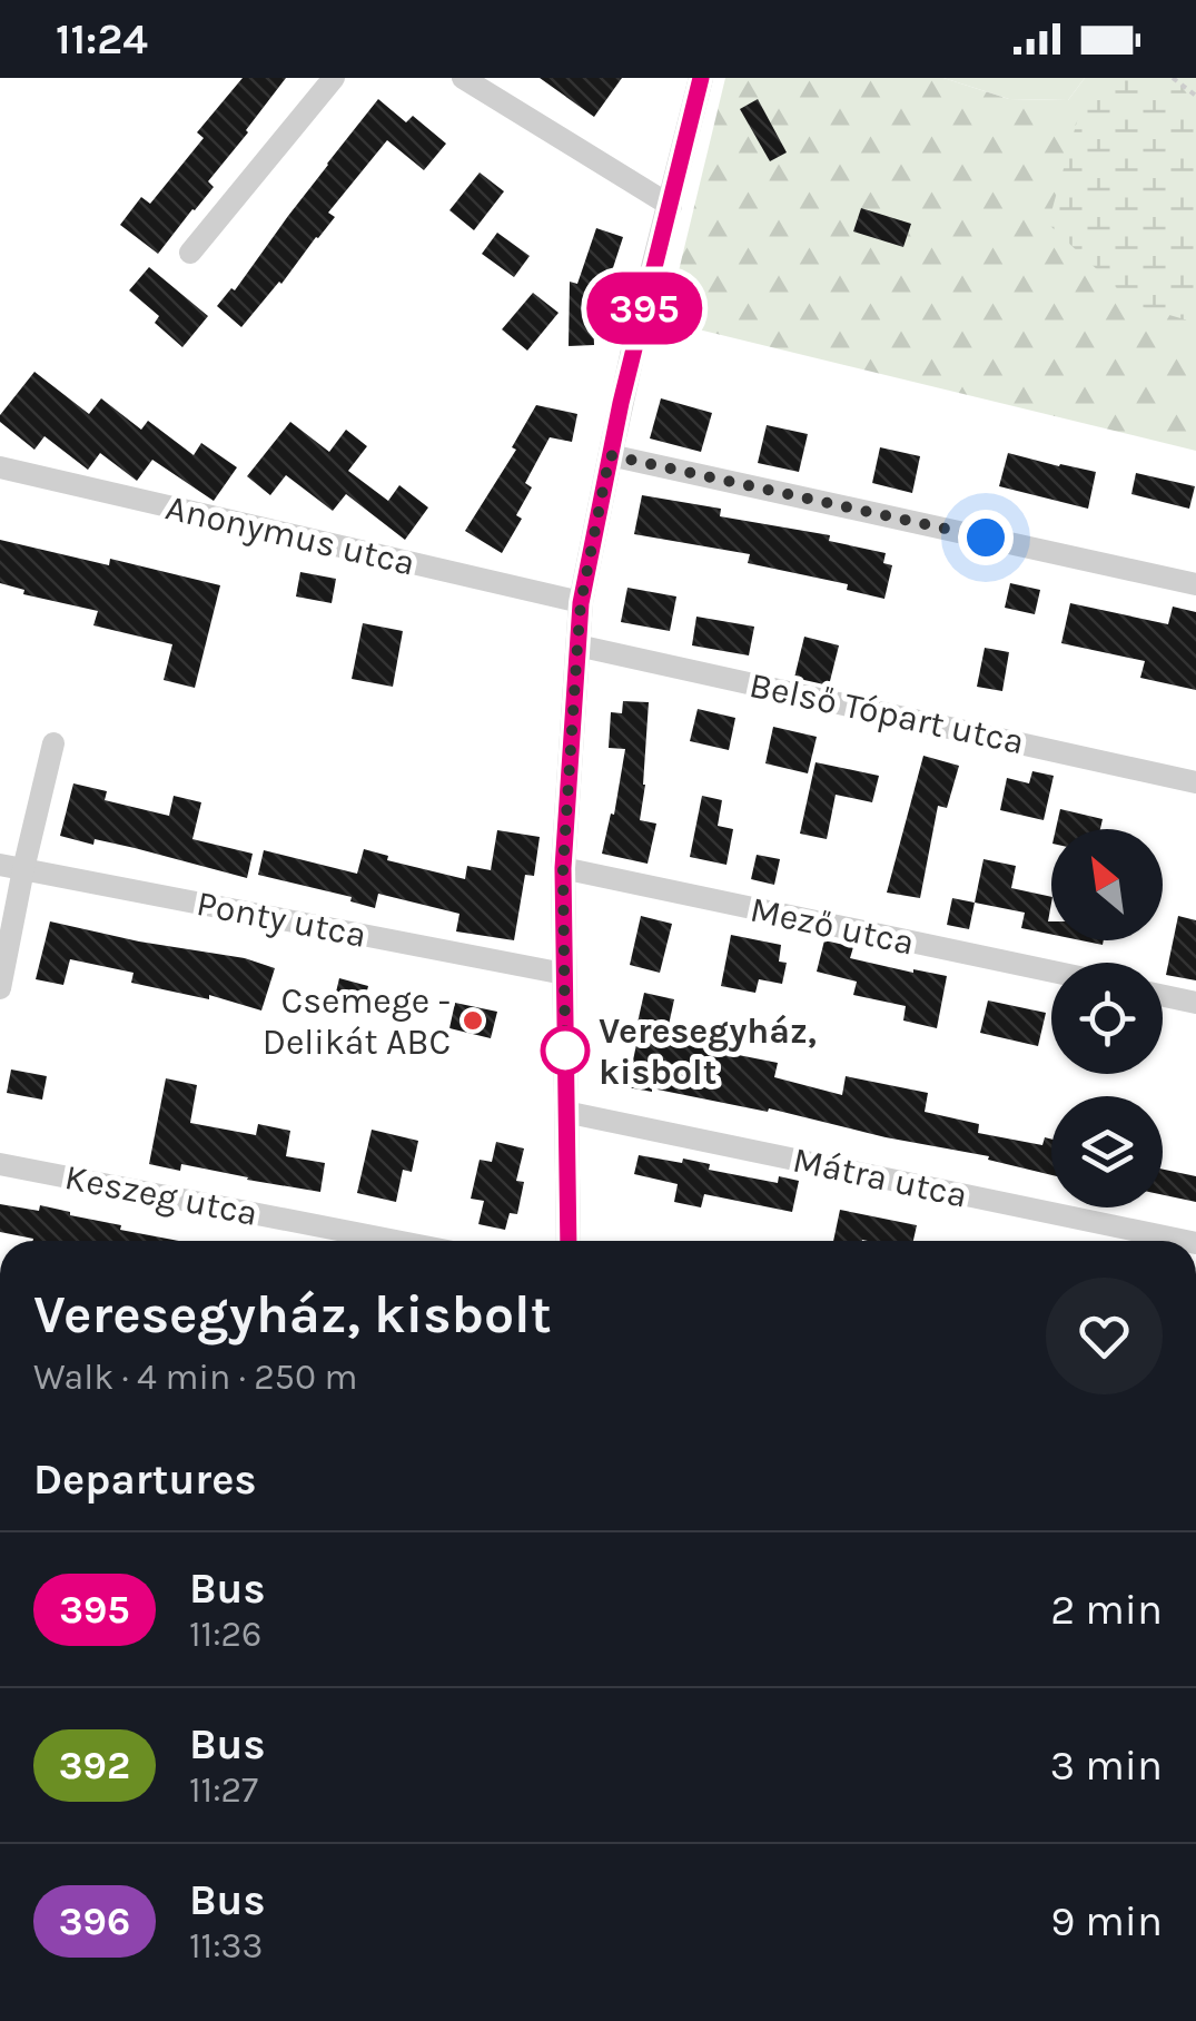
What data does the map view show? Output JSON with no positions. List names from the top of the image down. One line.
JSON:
{"streets":{"street":["Anonymus utca","Belső Tópart utca","Ponty utca","Mező utca","Mátra utca","Keszeg utca"]},"places":["Csemege - Delikát ABC","Veresegyház, kisbolt"],"lines":["bus line 395"],"north":"top left","page":{"status":"11:24","on_map":"395","heading":[["Veresegyház, kisbolt","Walk · 4 min · 250 m"],"Departures"],"list":[{"mark":"395","name":"Bus","note":"11:26","value":"2 min"},{"mark":"392","name":"Bus","note":"11:27","value":"3 min"},{"mark":"396","name":"Bus","note":"11:33","value":"9 min"}]}}
